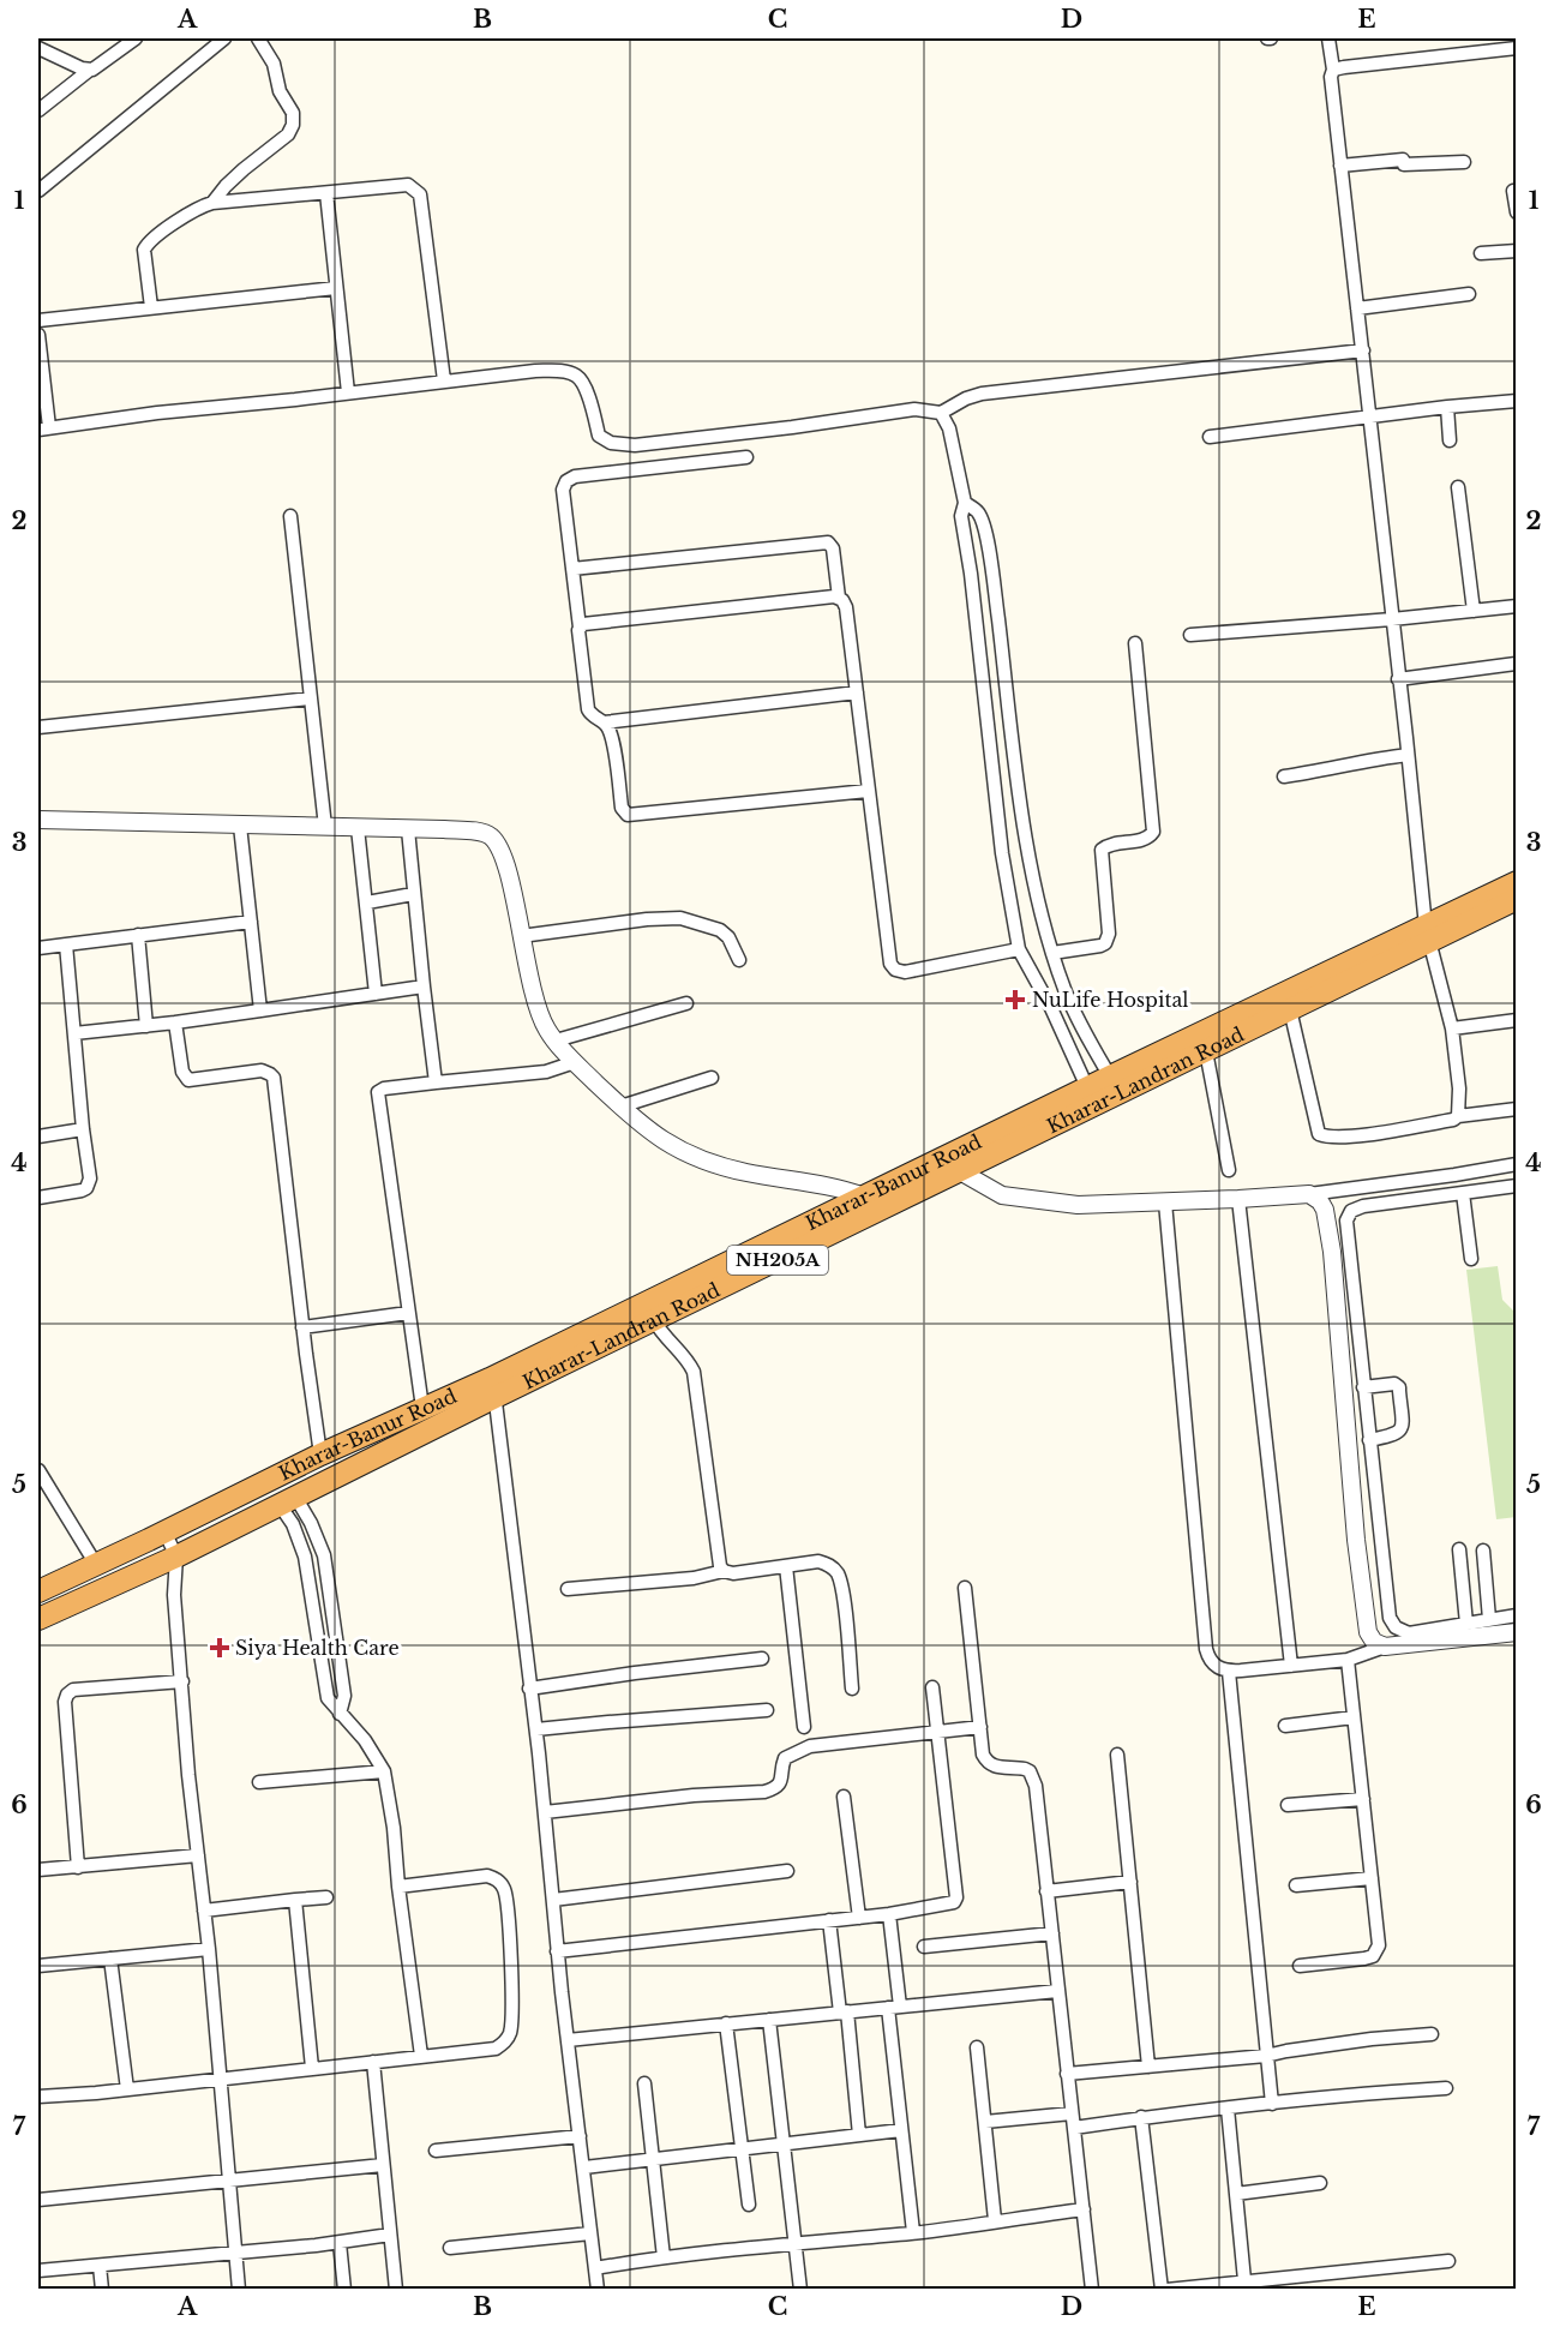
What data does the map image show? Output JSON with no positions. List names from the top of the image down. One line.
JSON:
{"streets":{"highway":["Kharar-Landran Road","Kharar-Banur Road","NH205A"]},"crossings":[["Kharar-Landran Road","Kharar-Banur Road"]],"places":{"health":["NuLife Hospital","Siya Health Care"]},"grid":{"columns":["A","B","C","D","E"],"rows":["1","2","3","4","5","6","7"]}}
